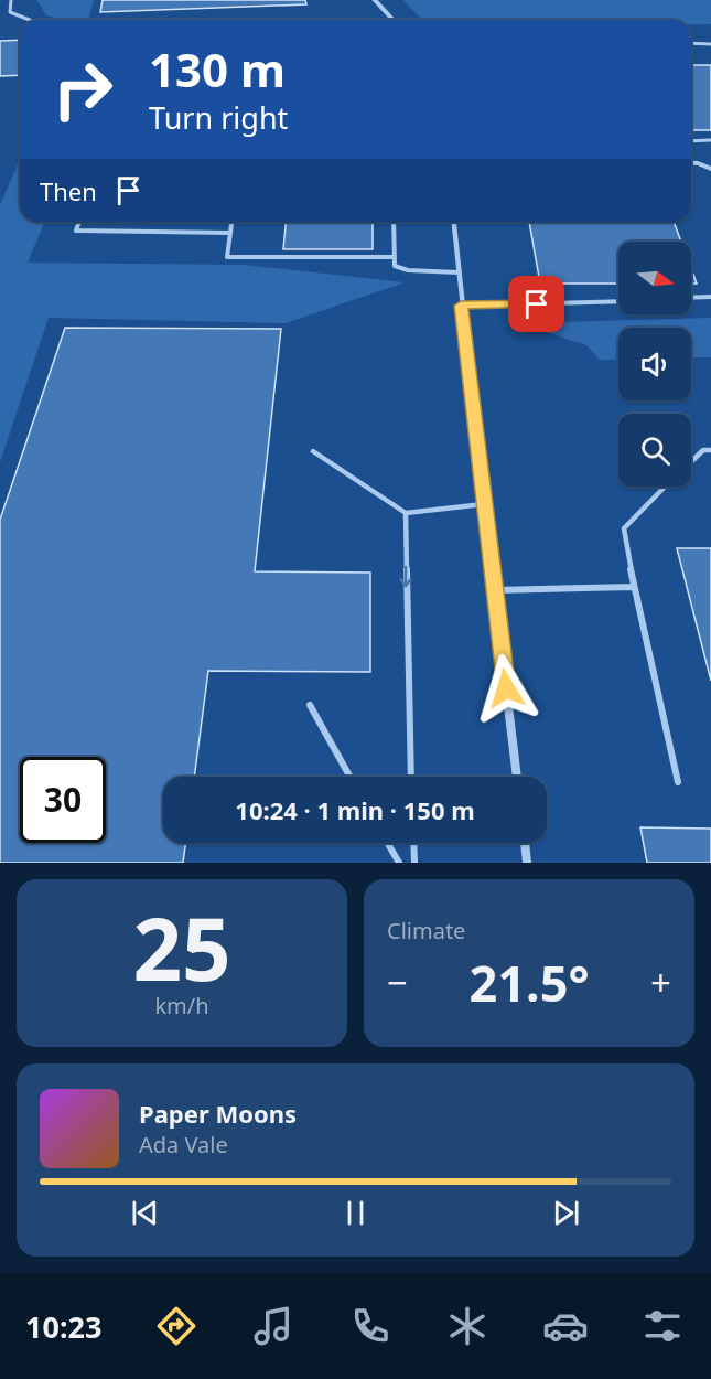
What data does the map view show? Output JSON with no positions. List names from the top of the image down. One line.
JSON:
{"north":"right","page":{"turn":["130 m","Turn right"],"then":"Then","limit":"30","trip":"10:24 · 1 min · 150 m","tile":[["25","km/h"],"Climate"],"heat":["−","21.5°","+"],"song":["Paper Moons","Ada Vale"],"tabs":"10:23"}}
